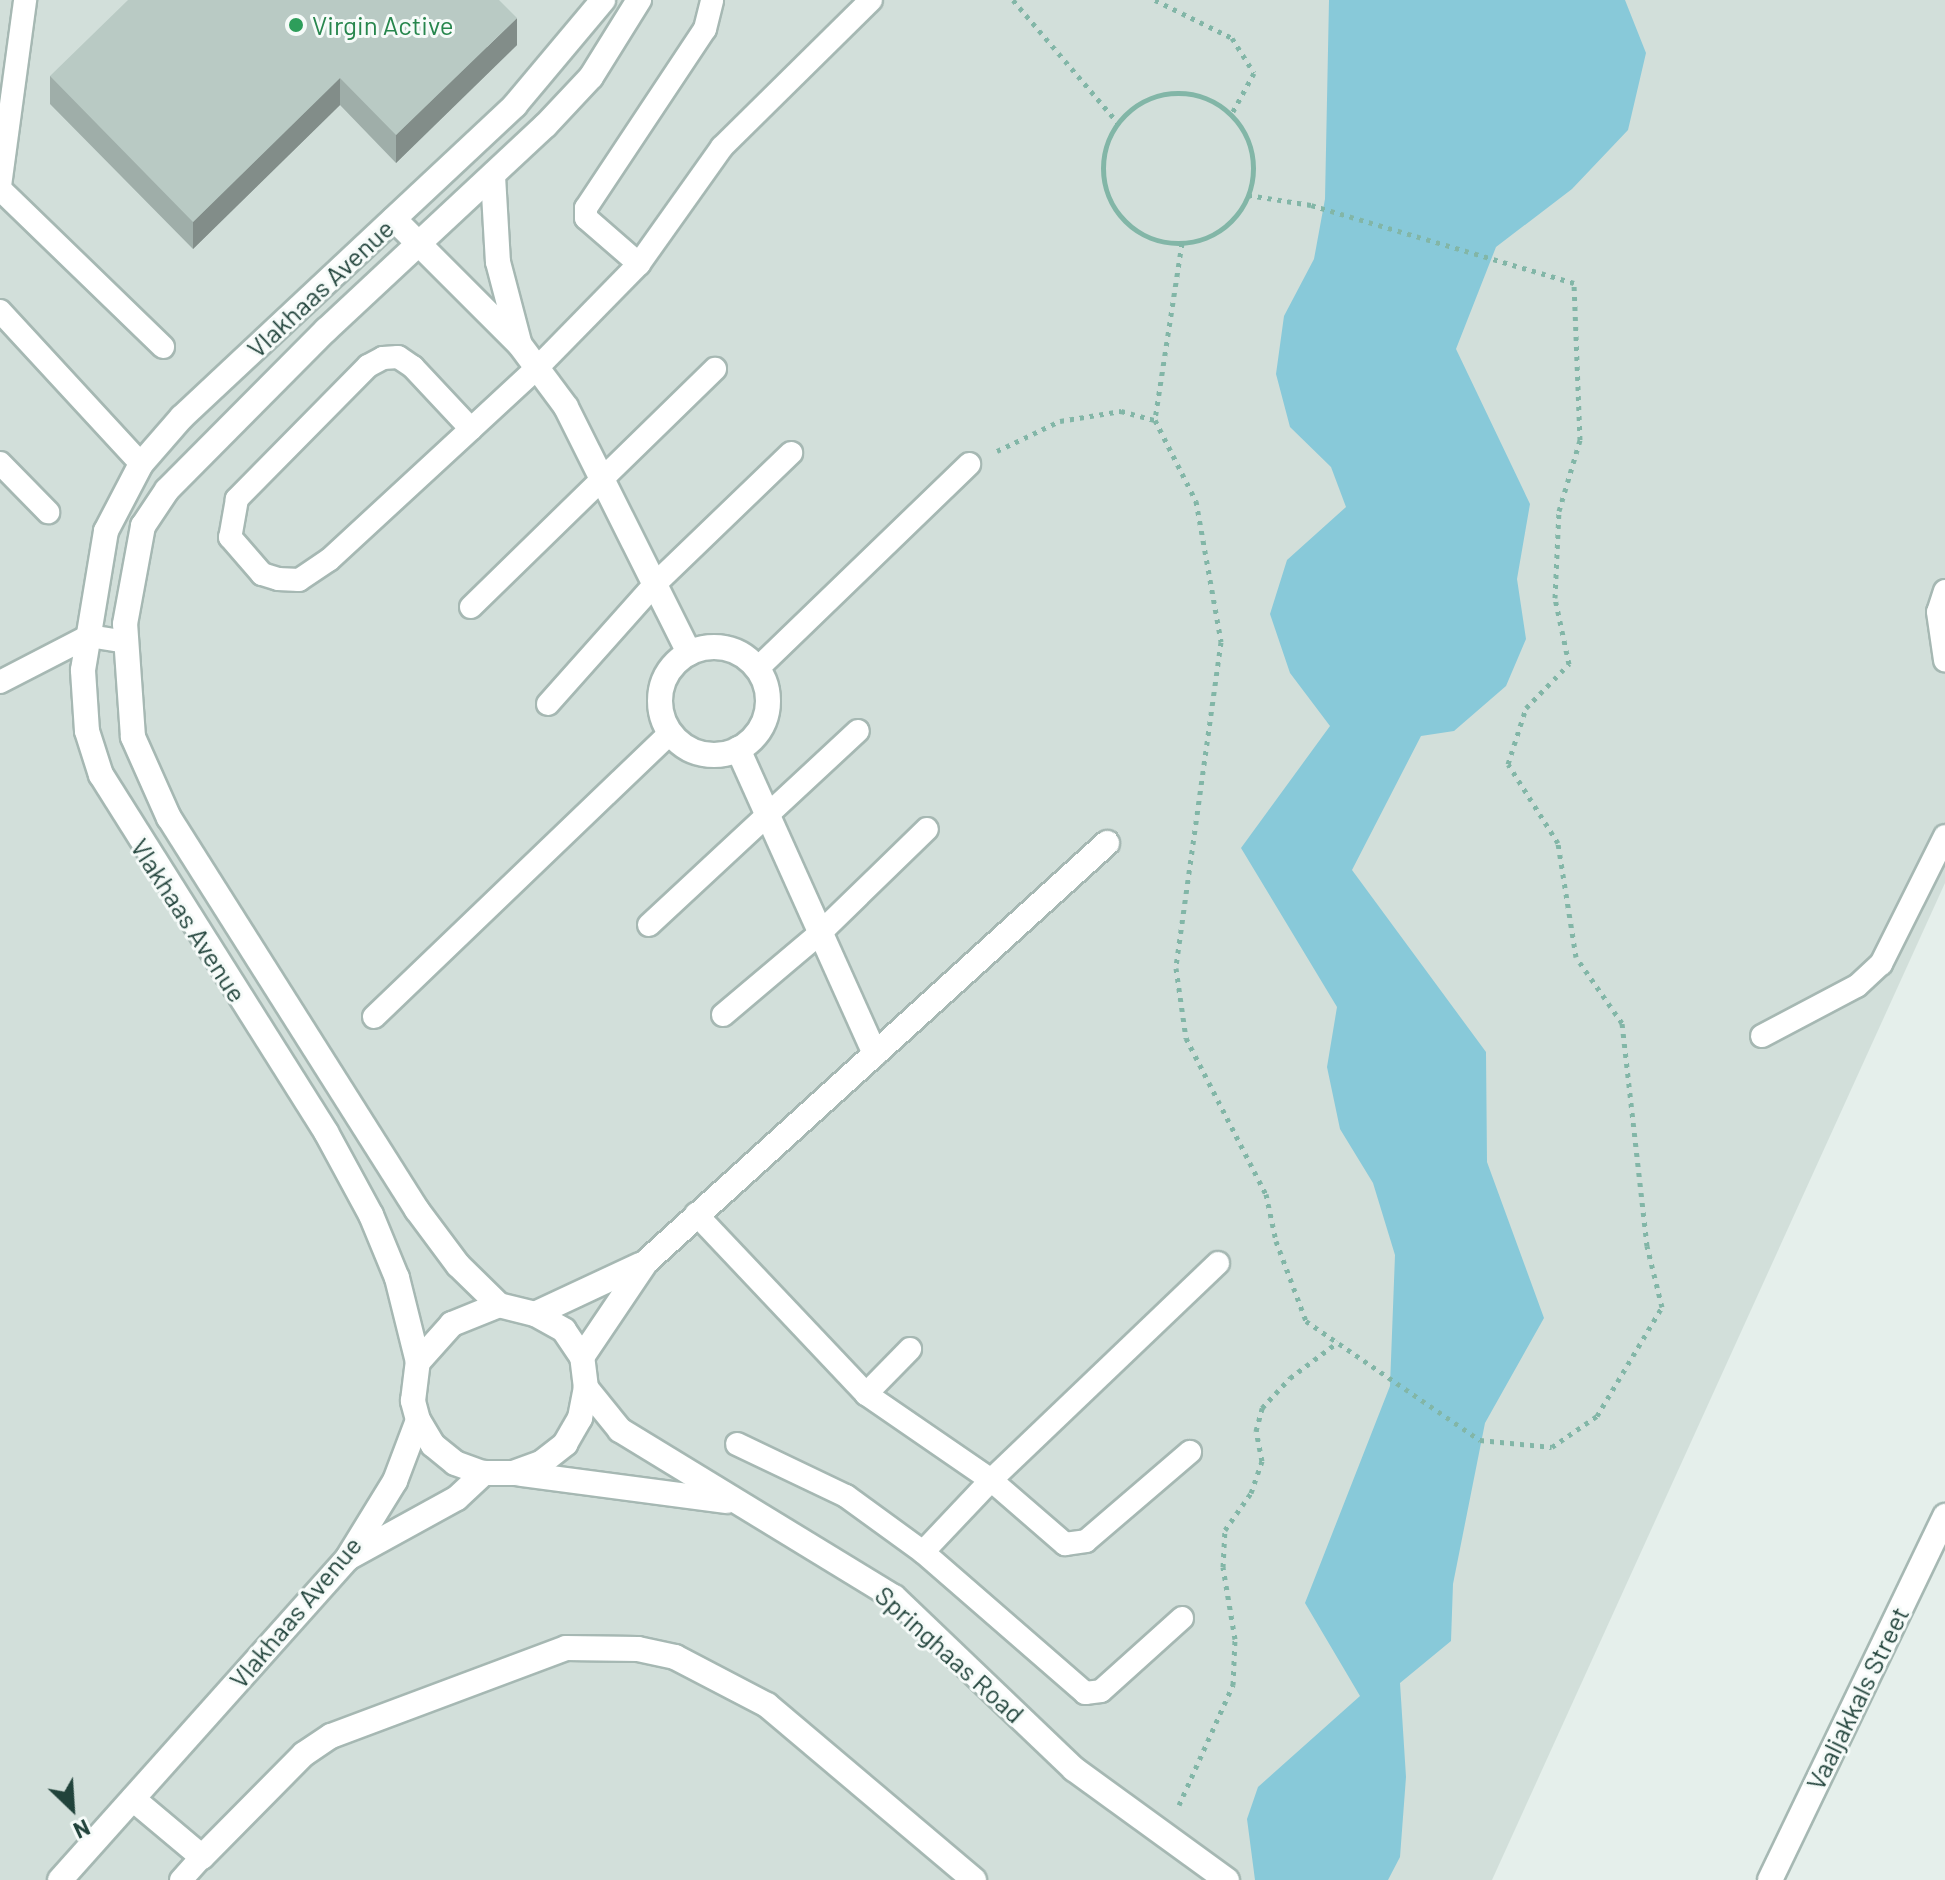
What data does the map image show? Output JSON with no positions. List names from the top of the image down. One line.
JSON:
{"streets":{"street":["Vlakhaas Avenue","Springhaas Road","Vaaljakkals Street"]},"crossings":[["Vlakhaas Avenue","Springhaas Road"]],"places":["Virgin Active"],"north":"bottom right"}
